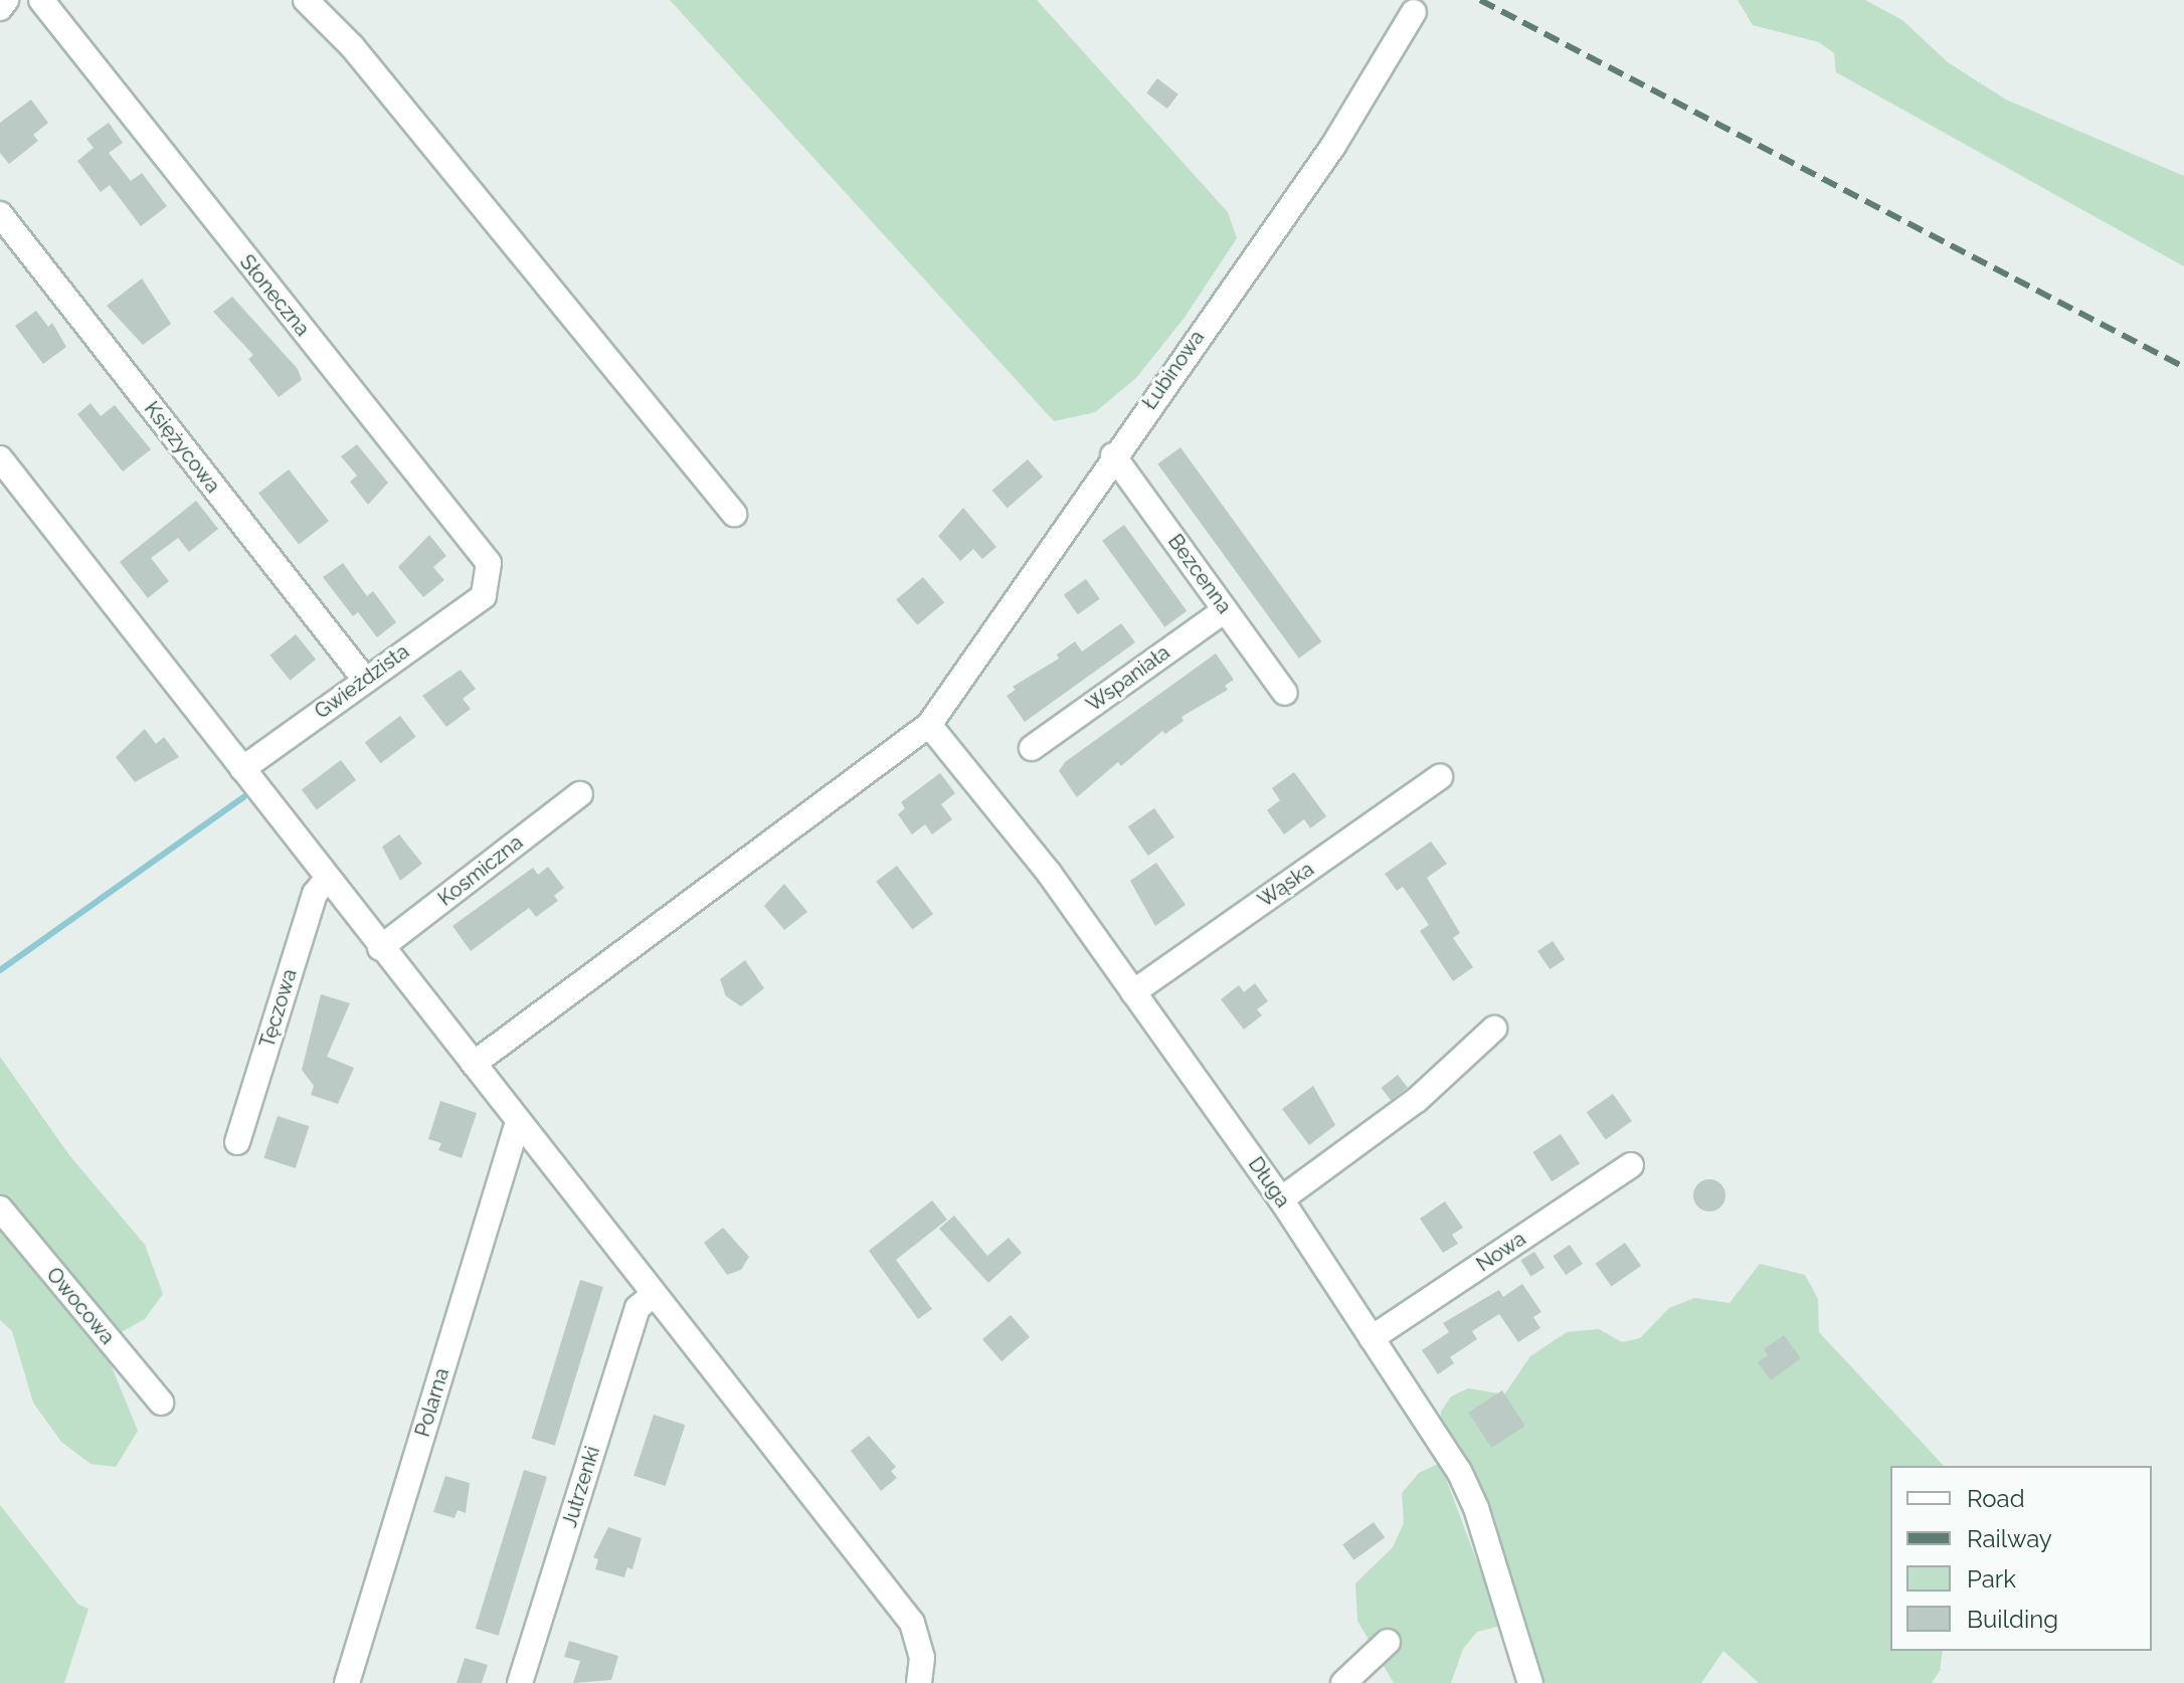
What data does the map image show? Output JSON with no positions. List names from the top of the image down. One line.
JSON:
{"streets":{"street":["Słoneczna","Łubinowa","Księżycowa","Bezcenna","Wspaniała","Gwieździsta","Kosmiczna","Wąska","Tęczowa","Długa","Nowa","Owocowa","Polarna","Jutrzenki"]},"crossings":[["Słoneczna","Gwieździsta"],["Łubinowa","Bezcenna"],["Łubinowa","Długa"],["Księżycowa","Gwieździsta"],["Bezcenna","Wspaniała"],["Wąska","Długa"],["Długa","Nowa"]],"legend":["Road","Railway","Park","Building"]}
